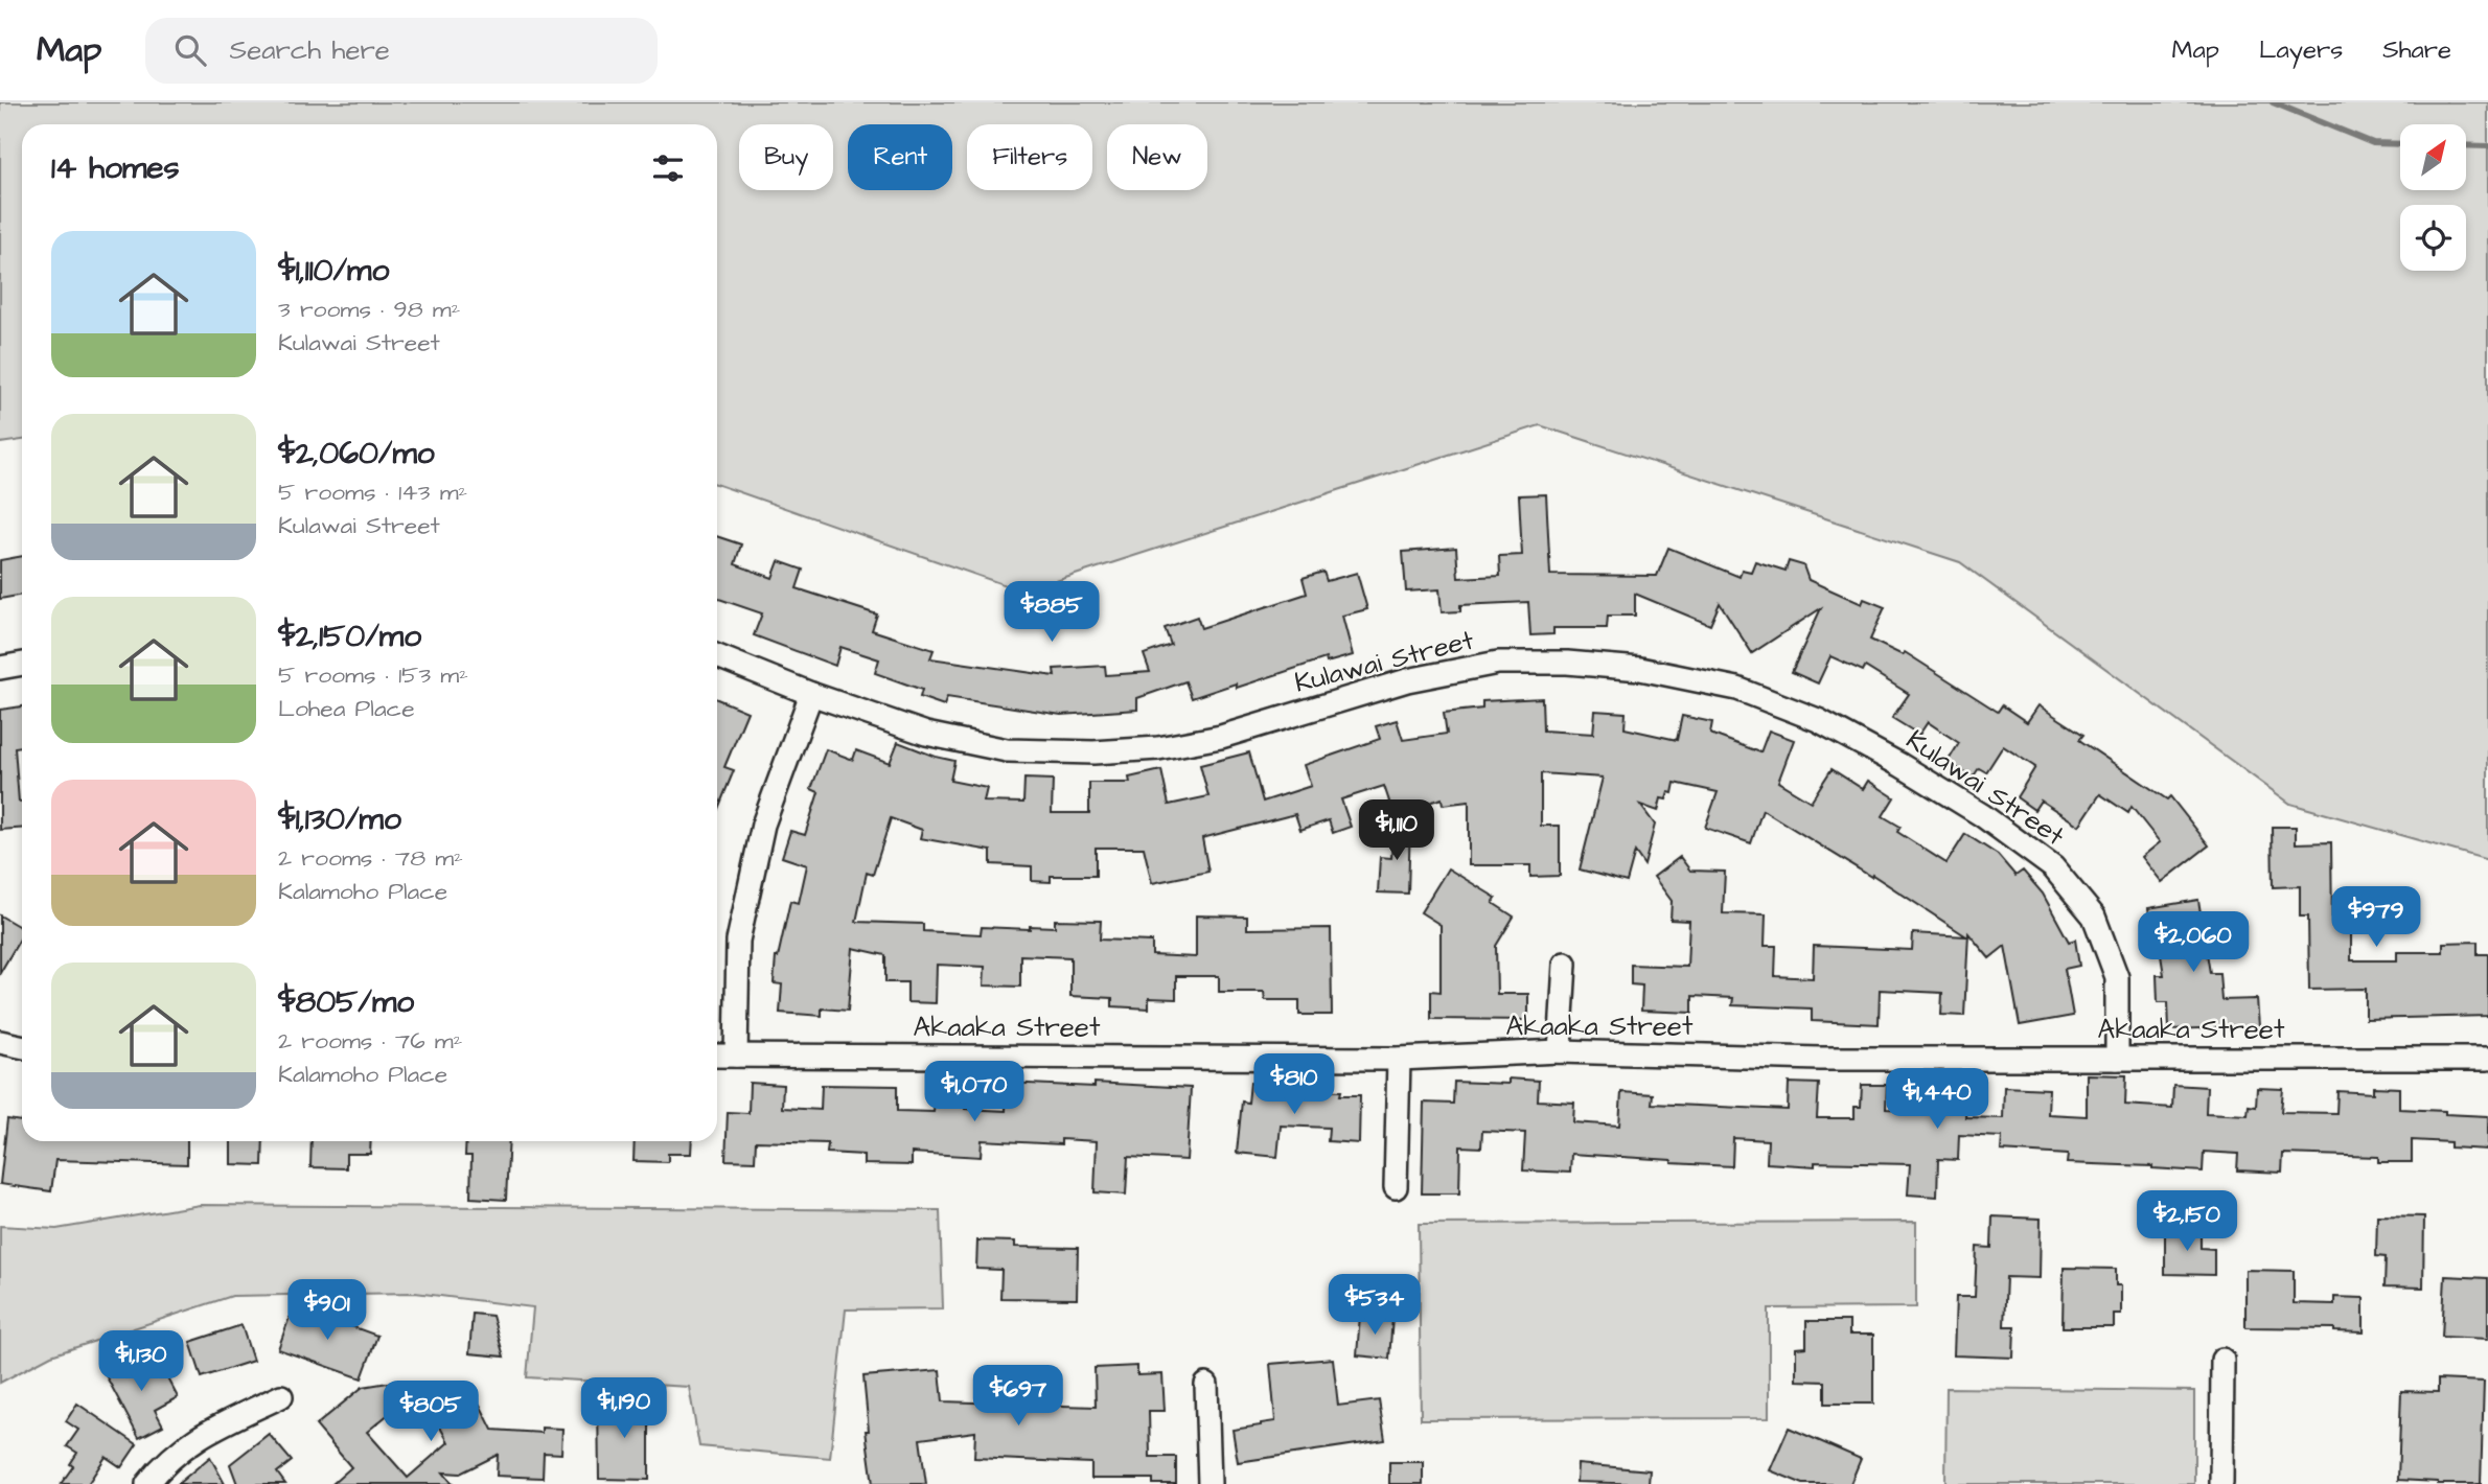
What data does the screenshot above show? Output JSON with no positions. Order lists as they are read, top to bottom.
{
  "streets": {
    "street": ["Kulawai Street", "Akaaka Street"]
  },
  "crossings": [
    ["Kulawai Street", "Akaaka Street"]
  ],
  "north": "top right",
  "page": {
    "header": "Map",
    "search": "Search here",
    "nav": ["Map", "Layers", "Share"],
    "chip": [
      "Buy",
      "Rent",
      "Filters",
      "New"
    ],
    "heading": "14 homes",
    "list": [
      {
        "name": "$1,110/mo",
        "note": "3 rooms · 98 m² · Kulawai Street"
      },
      {
        "name": "$2,060/mo",
        "note": "5 rooms · 143 m² · Kulawai Street"
      },
      {
        "name": "$2,150/mo",
        "note": "5 rooms · 153 m² · Lohea Place"
      },
      {
        "name": "$1,130/mo",
        "note": "2 rooms · 78 m² · Kalamoho Place"
      },
      {
        "name": "$805/mo",
        "note": "2 rooms · 76 m² · Kalamoho Place"
      }
    ],
    "price": [
      "$885",
      "$1,110",
      "$979",
      "$2,060",
      "$810",
      "$1,070",
      "$1,440",
      "$2,150",
      "$534",
      "$901",
      "$1,130",
      "$697",
      "$1,190",
      "$805"
    ]
  }
}
